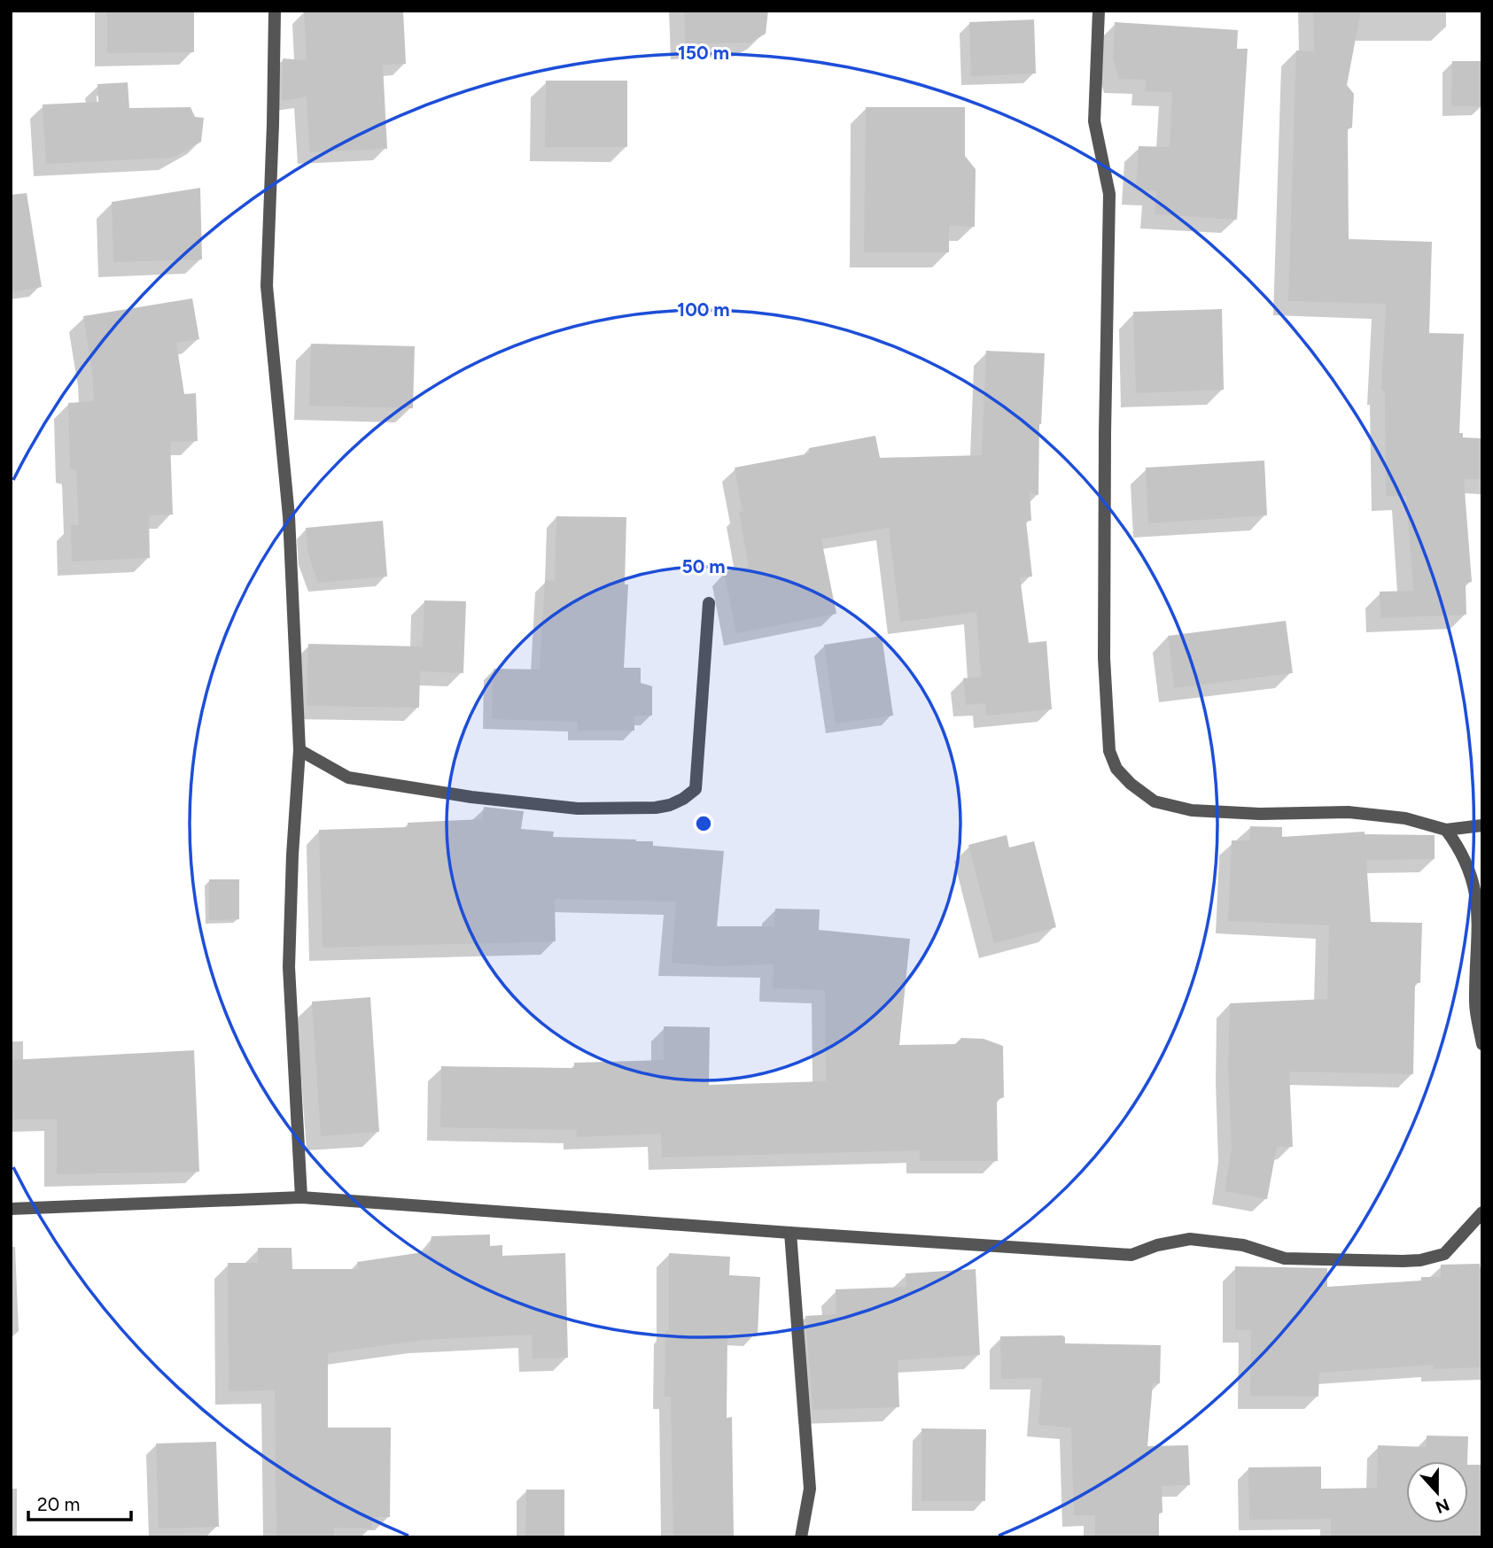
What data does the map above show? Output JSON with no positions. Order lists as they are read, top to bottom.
{
  "scale_bar": "20 m",
  "north": "bottom",
  "rings": ["150 m", "100 m", "50 m"]
}
